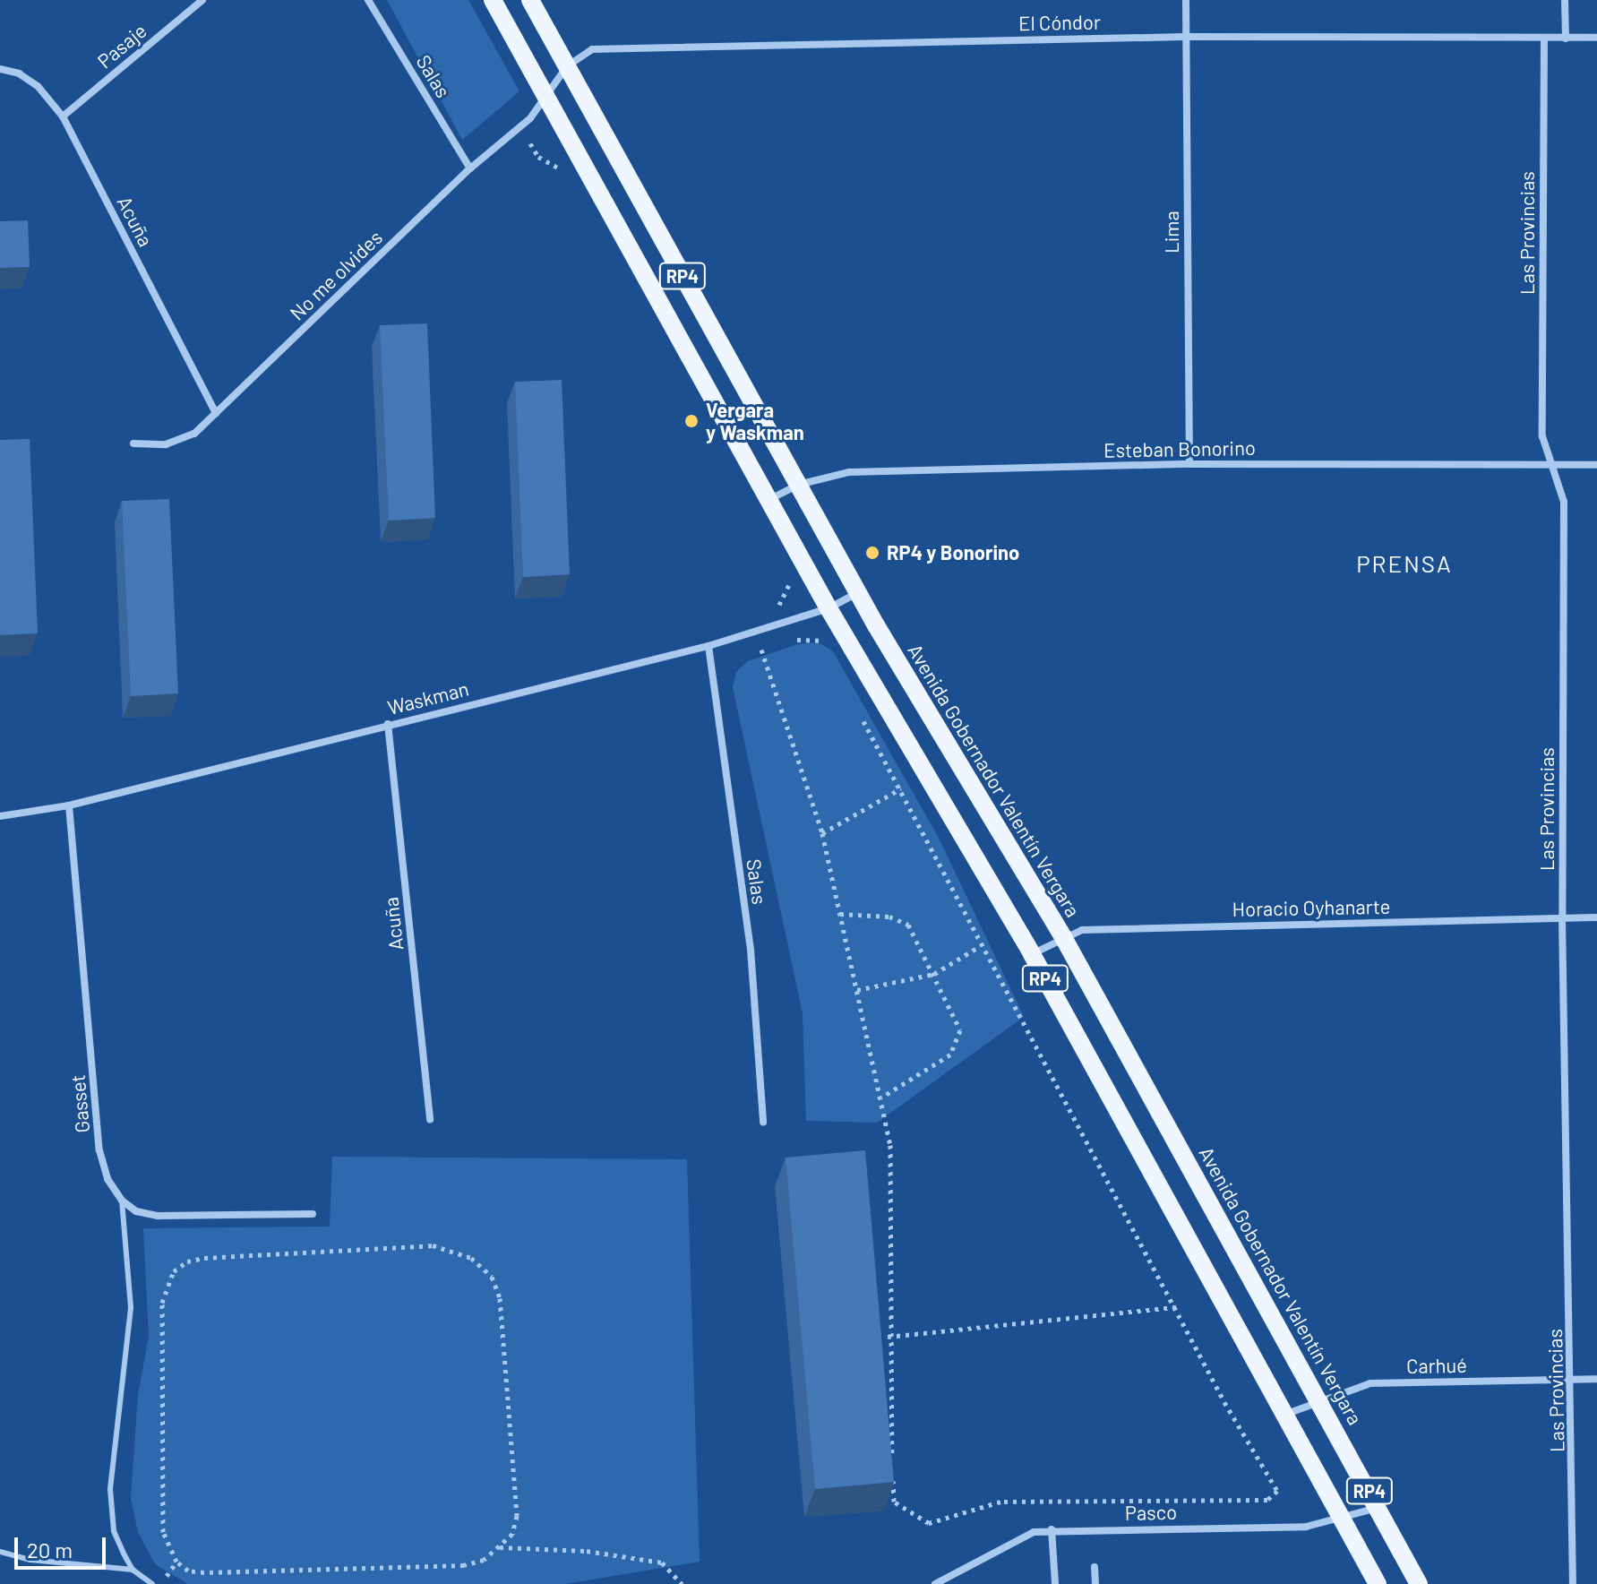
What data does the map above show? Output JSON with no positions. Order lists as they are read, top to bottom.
{
  "streets": {
    "main road": ["RP4", "Avenida Gobernador Valentín Vergara"],
    "street": [
      "El Cóndor",
      "Pasaje",
      "Salas",
      "Acuña",
      "Lima",
      "Las Provincias",
      "No me olvides",
      "Esteban Bonorino",
      "Waskman",
      "Horacio Oyhanarte",
      "Gasset",
      "Carhué",
      "Pasco"
    ]
  },
  "crossings": [
    ["El Cóndor", "Lima"],
    ["El Cóndor", "Las Provincias"],
    ["El Cóndor", "No me olvides"],
    ["El Cóndor", "RP4"],
    ["El Cóndor", "Avenida Gobernador Valentín Vergara"],
    ["Pasaje", "Acuña"],
    ["Salas", "No me olvides"],
    ["Salas", "Waskman"],
    ["Acuña", "No me olvides"],
    ["Acuña", "Waskman"],
    ["Lima", "Esteban Bonorino"],
    ["Las Provincias", "Esteban Bonorino"],
    ["Las Provincias", "Horacio Oyhanarte"],
    ["Las Provincias", "Carhué"],
    ["No me olvides", "RP4"],
    ["RP4", "Esteban Bonorino"],
    ["RP4", "Waskman"],
    ["RP4", "Horacio Oyhanarte"],
    ["RP4", "Carhué"],
    ["RP4", "Pasco"],
    ["Esteban Bonorino", "Avenida Gobernador Valentín Vergara"],
    ["Waskman", "Avenida Gobernador Valentín Vergara"],
    ["Waskman", "Gasset"],
    ["Avenida Gobernador Valentín Vergara", "Horacio Oyhanarte"],
    ["Avenida Gobernador Valentín Vergara", "Carhué"],
    ["Avenida Gobernador Valentín Vergara", "Pasco"]
  ],
  "districts": ["PRENSA"],
  "places": ["Vergara y Waskman", "RP4 y Bonorino"],
  "scale_bar": "20 m"
}
